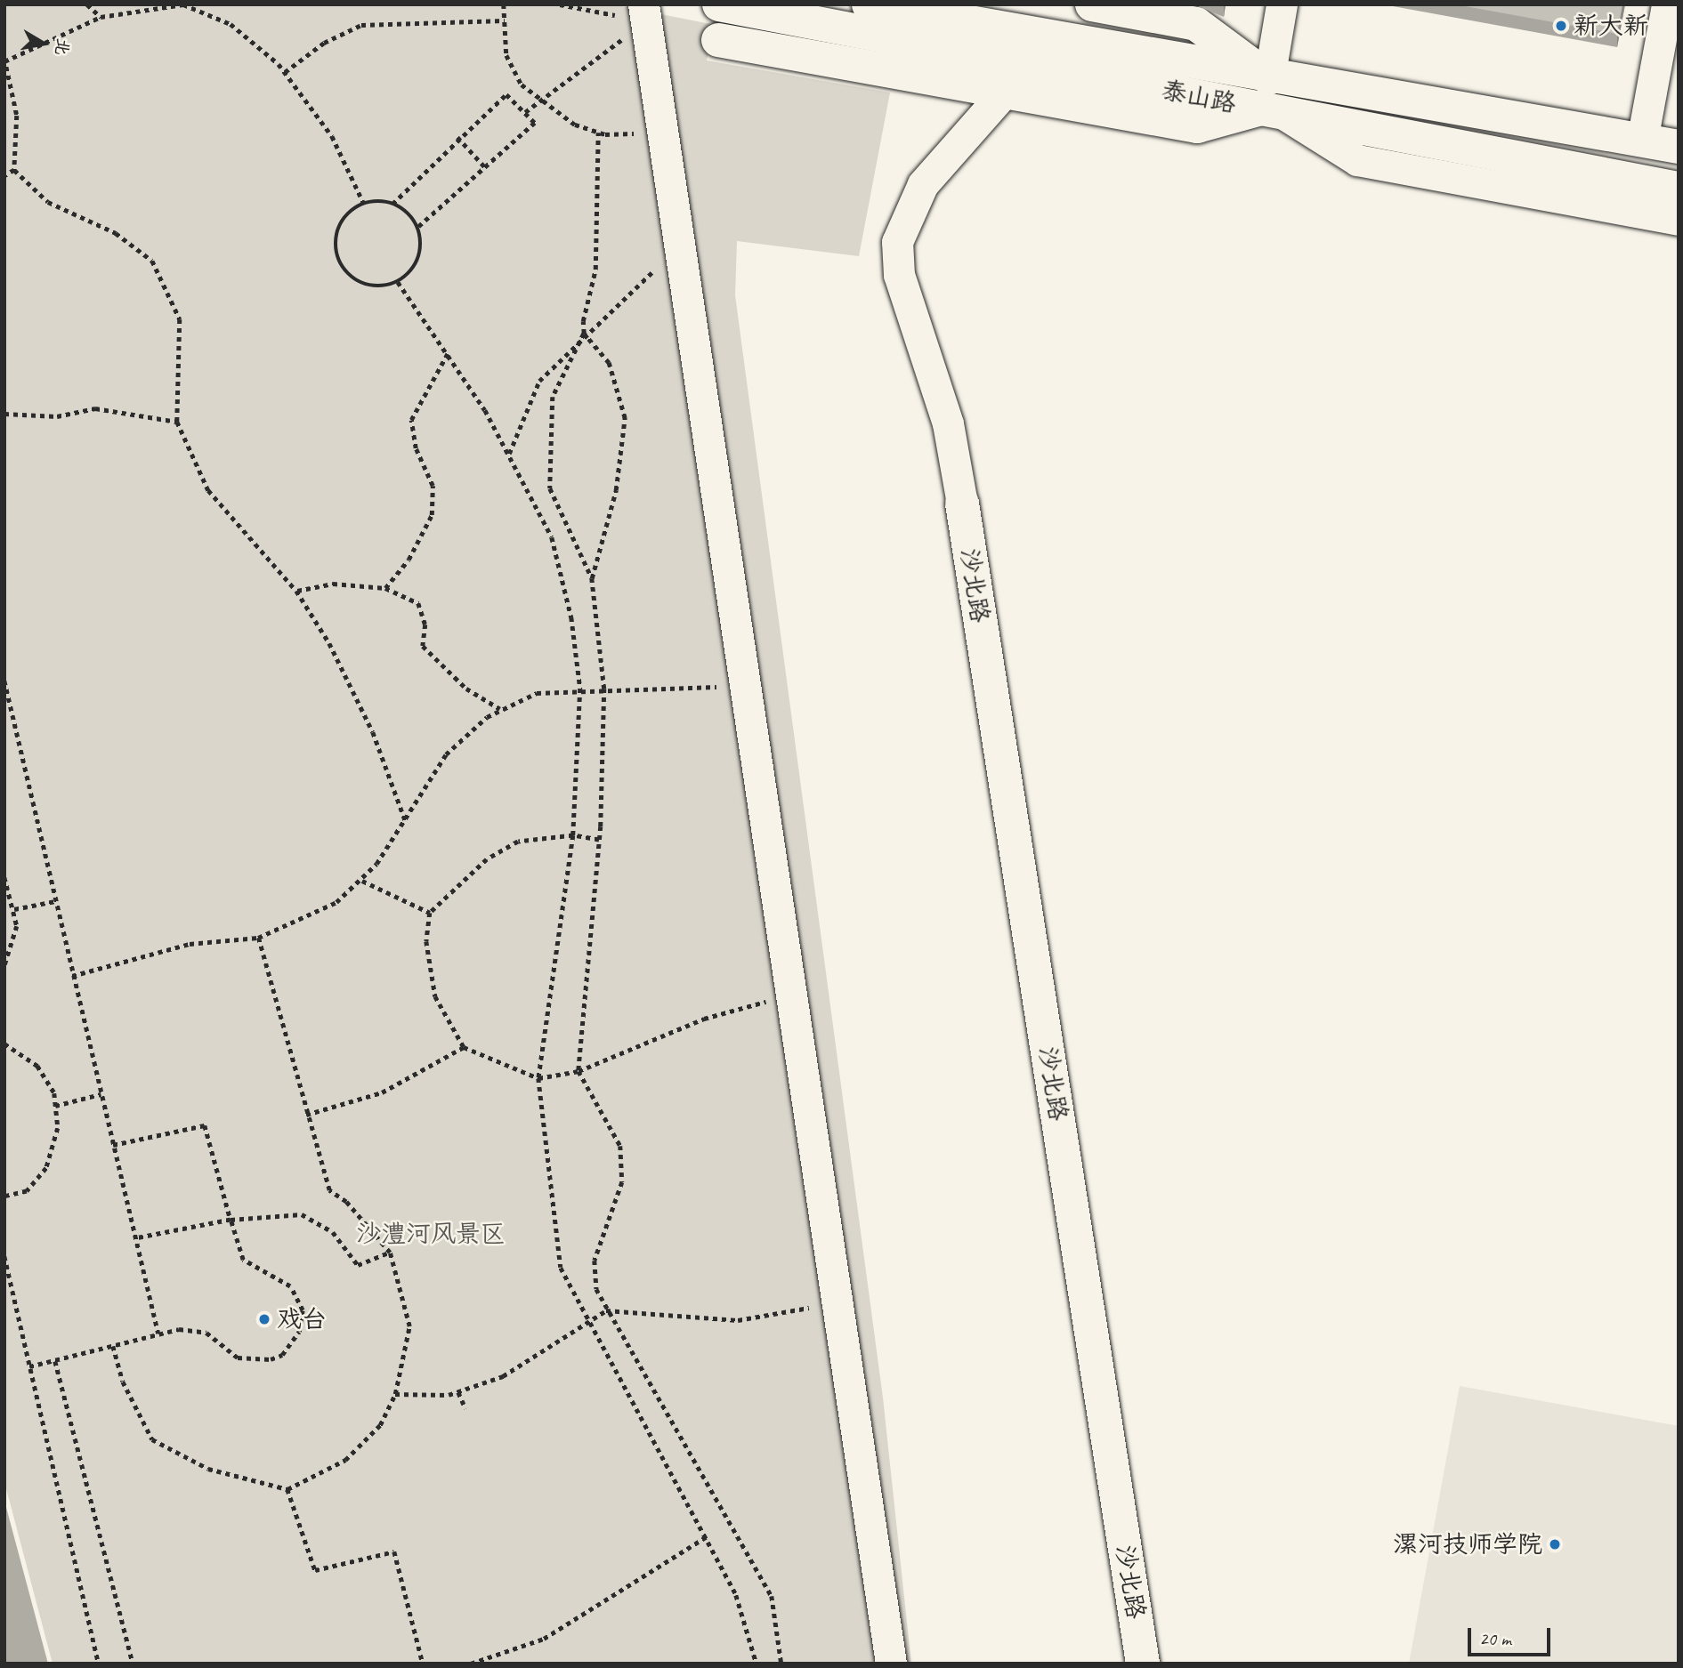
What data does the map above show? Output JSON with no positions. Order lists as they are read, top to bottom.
{
  "streets": {
    "street": ["泰山路", "沙北路"]
  },
  "parks": ["沙澧河风景区"],
  "places": ["新大新", "戏台", "漯河技师学院"],
  "scale_bar": "20 m",
  "north": "right"
}
